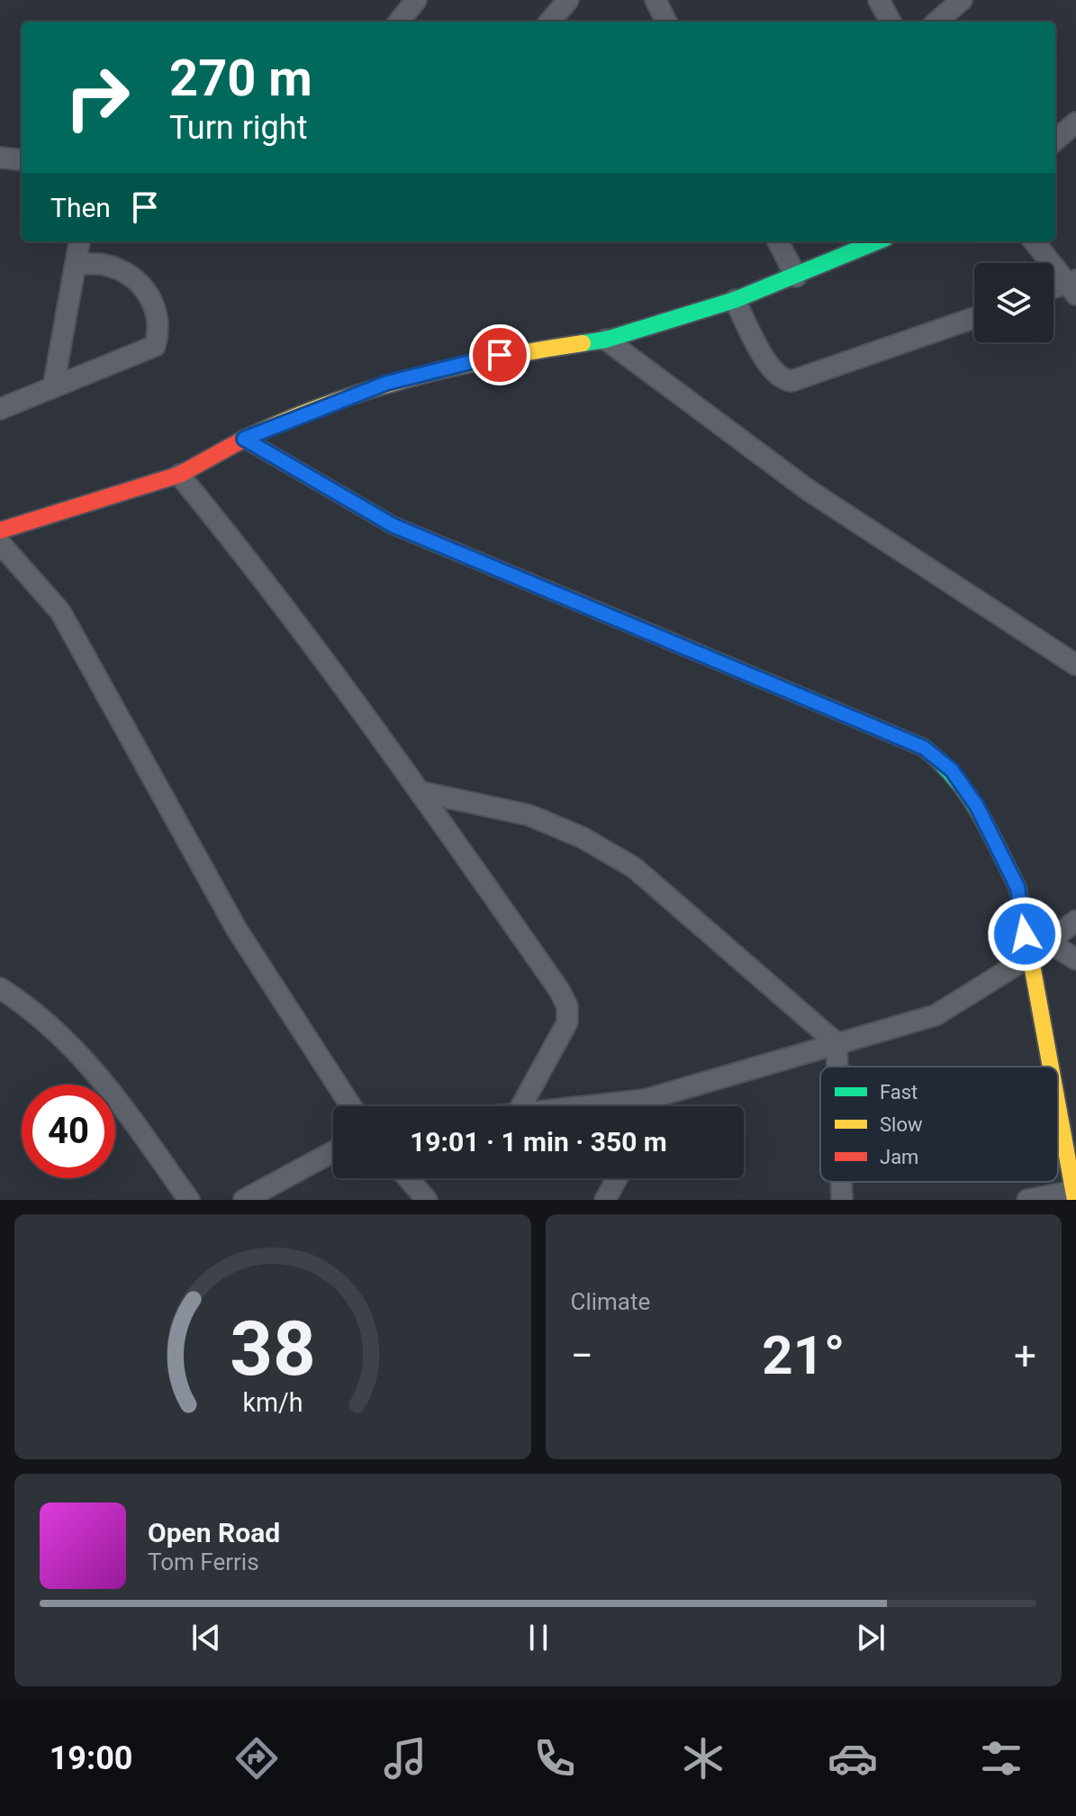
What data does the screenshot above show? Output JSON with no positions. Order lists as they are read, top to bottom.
{
  "legend": ["Fast", "Slow", "Jam"],
  "page": {
    "turn": ["270 m", "Turn right"],
    "then": "Then",
    "limit": "40",
    "trip": "19:01 · 1 min · 350 m",
    "tile": "Climate",
    "heat": ["−", "21°", "+"],
    "song": ["Open Road", "Tom Ferris"],
    "tabs": "19:00",
    "gauge": ["38", "km/h"]
  }
}
